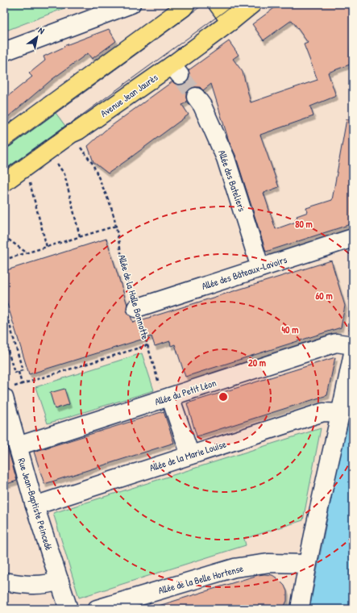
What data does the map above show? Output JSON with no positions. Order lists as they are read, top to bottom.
{
  "streets": {
    "main road": ["Avenue Jean Jaurès"],
    "street": [
      "Allée des Bateliers",
      "Allée des Bâteaux-Lavoirs",
      "Allée du Petit Léon",
      "Allée de la Marie Louise",
      "Rue Jean-Baptiste Peincedé",
      "Allée de la Belle Hortense"
    ],
    "path": ["Allée de la Halle Bonnotte"]
  },
  "crossings": [
    ["Allée des Bateliers", "Allée des Bâteaux-Lavoirs"],
    ["Allée des Bâteaux-Lavoirs", "Allée de la Halle Bonnotte"],
    ["Allée de la Halle Bonnotte", "Allée du Petit Léon"],
    ["Allée du Petit Léon", "Rue Jean-Baptiste Peincedé"],
    ["Allée de la Marie Louise", "Rue Jean-Baptiste Peincedé"]
  ],
  "north": "top right",
  "rings": [
    "80 m",
    "60 m",
    "40 m",
    "20 m"
  ]
}
